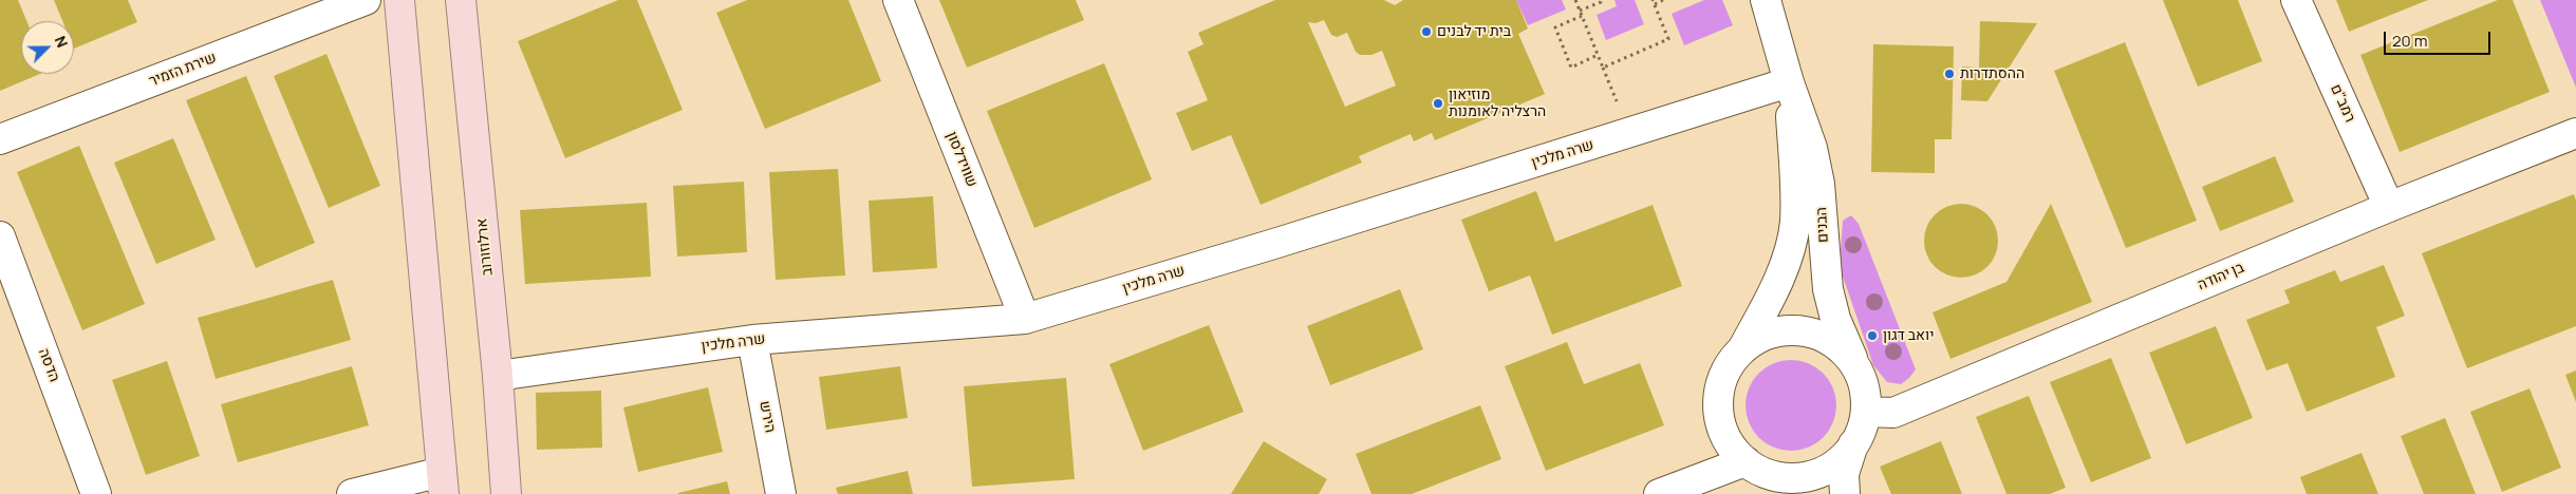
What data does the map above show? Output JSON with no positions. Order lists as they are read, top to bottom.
{
  "streets": {
    "main road": ["ארלוזורוב"],
    "street": [
      "שירת הזמיר",
      "רמב\"ם",
      "שרה מלכין",
      "שווידלסון",
      "הבנים",
      "בן יהודה",
      "הדסה",
      "הירש"
    ]
  },
  "crossings": [
    ["רמב\"ם", "בן יהודה"],
    ["שרה מלכין", "שווידלסון"],
    ["שרה מלכין", "הבנים"],
    ["שרה מלכין", "ארלוזורוב"],
    ["שרה מלכין", "הירש"],
    ["הבנים", "בן יהודה"]
  ],
  "places": [
    "בית יד לבנים",
    "ההסתדרות",
    "מוזיאון הרצליה לאומנות",
    "יואב דגון"
  ],
  "scale_bar": "20 m",
  "north": "top right"
}
